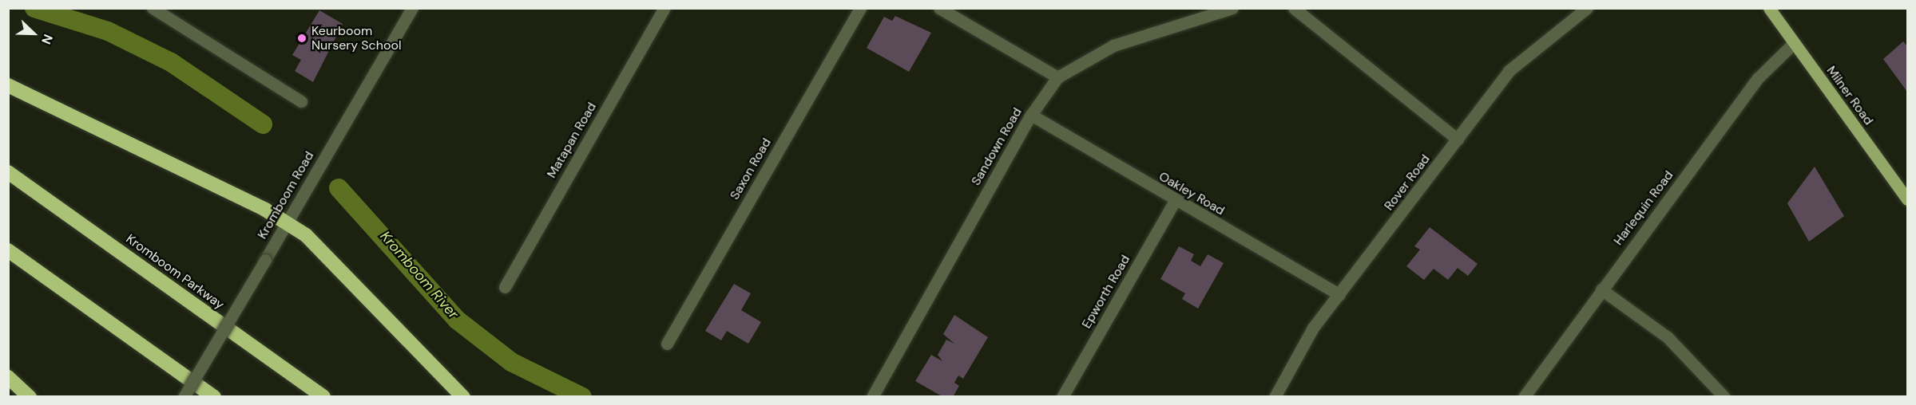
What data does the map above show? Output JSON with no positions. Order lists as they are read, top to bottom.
{
  "streets": {
    "highway": ["Kromboom Parkway"],
    "main road": ["Milner Road"],
    "street": [
      "Matapan Road",
      "Sandown Road",
      "Saxon Road",
      "Rover Road",
      "Oakley Road",
      "Kromboom Road",
      "Harlequin Road",
      "Epworth Road"
    ]
  },
  "crossings": [
    ["Milner Road", "Harlequin Road"],
    ["Sandown Road", "Oakley Road"],
    ["Rover Road", "Oakley Road"],
    ["Oakley Road", "Epworth Road"]
  ],
  "water": ["Kromboom River"],
  "places": ["Keurboom Nursery School"],
  "north": "bottom right"
}
